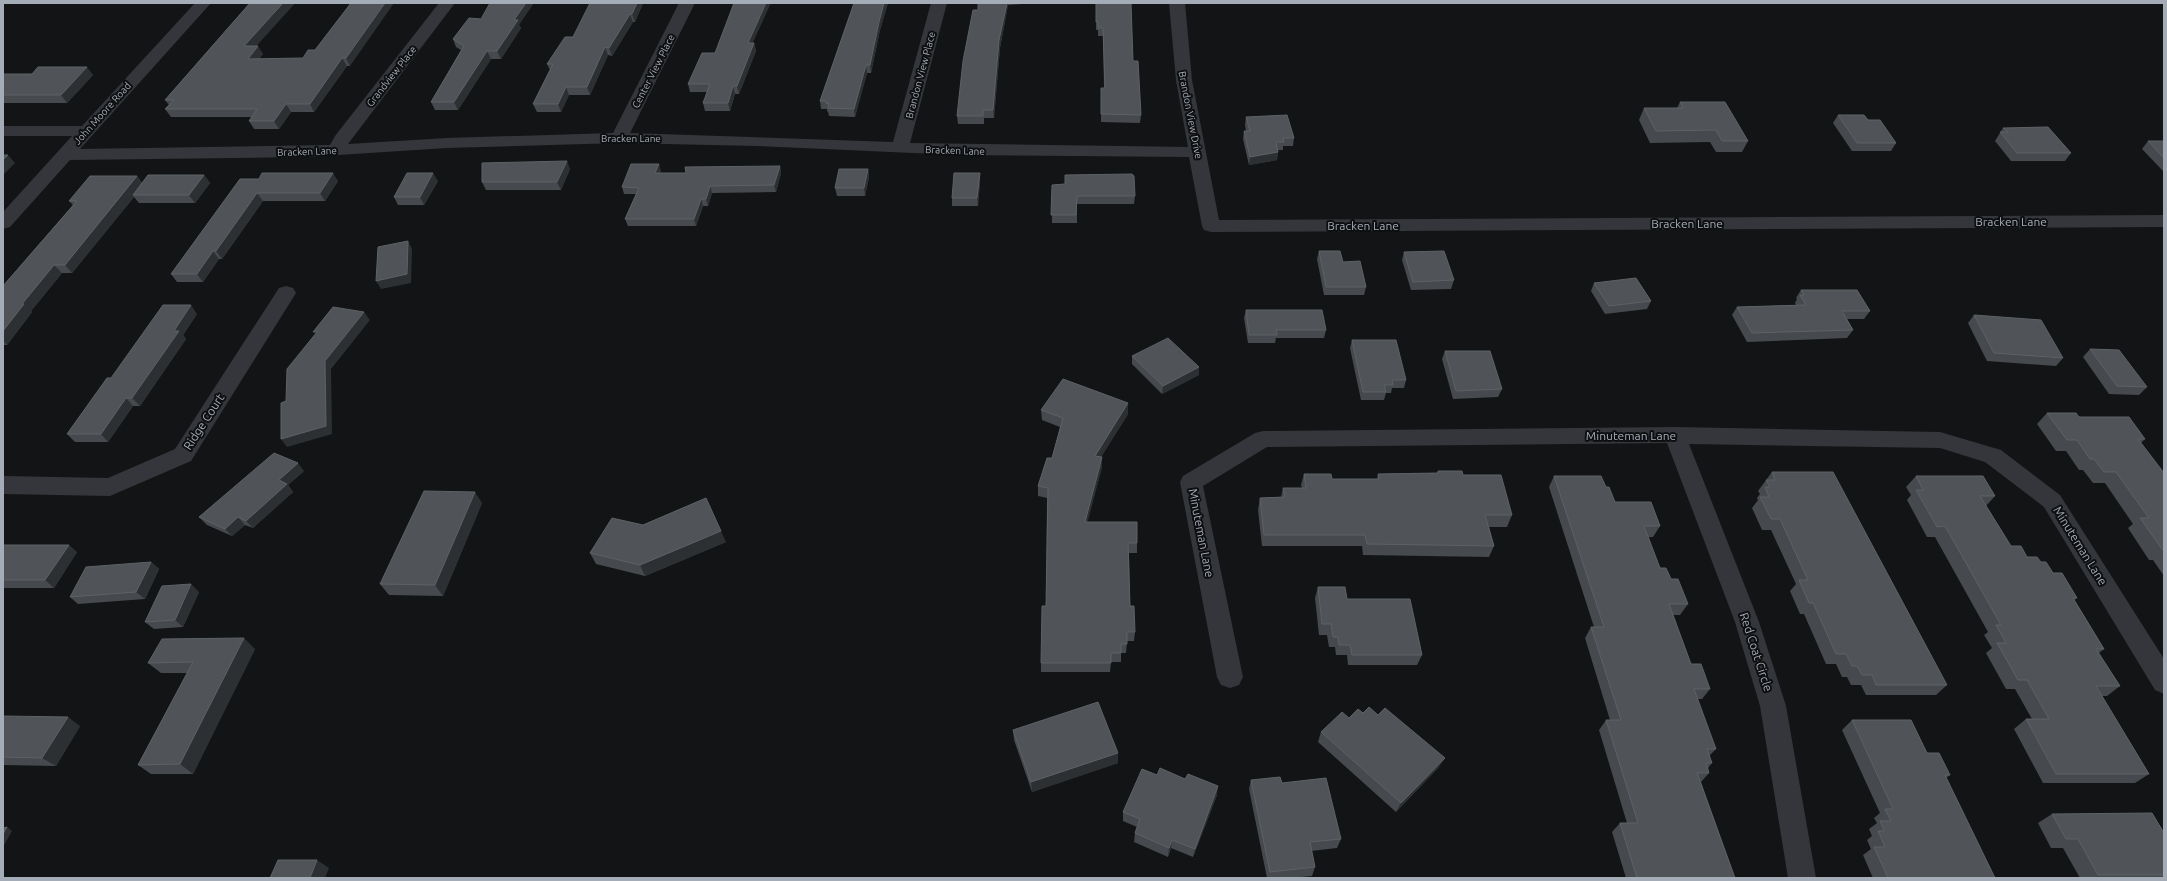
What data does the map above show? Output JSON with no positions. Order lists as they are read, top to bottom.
{
  "streets": {
    "street": [
      "Center View Place",
      "Brandon View Place",
      "Grandview Place",
      "John Moore Road",
      "Brandon View Drive",
      "Bracken Lane",
      "Ridge Court",
      "Minuteman Lane",
      "Red Coat Circle"
    ]
  },
  "crossings": [
    ["Center View Place", "Bracken Lane"],
    ["Brandon View Place", "Bracken Lane"],
    ["Grandview Place", "Bracken Lane"],
    ["John Moore Road", "Bracken Lane"],
    ["Brandon View Drive", "Bracken Lane"],
    ["Minuteman Lane", "Red Coat Circle"]
  ]
}
